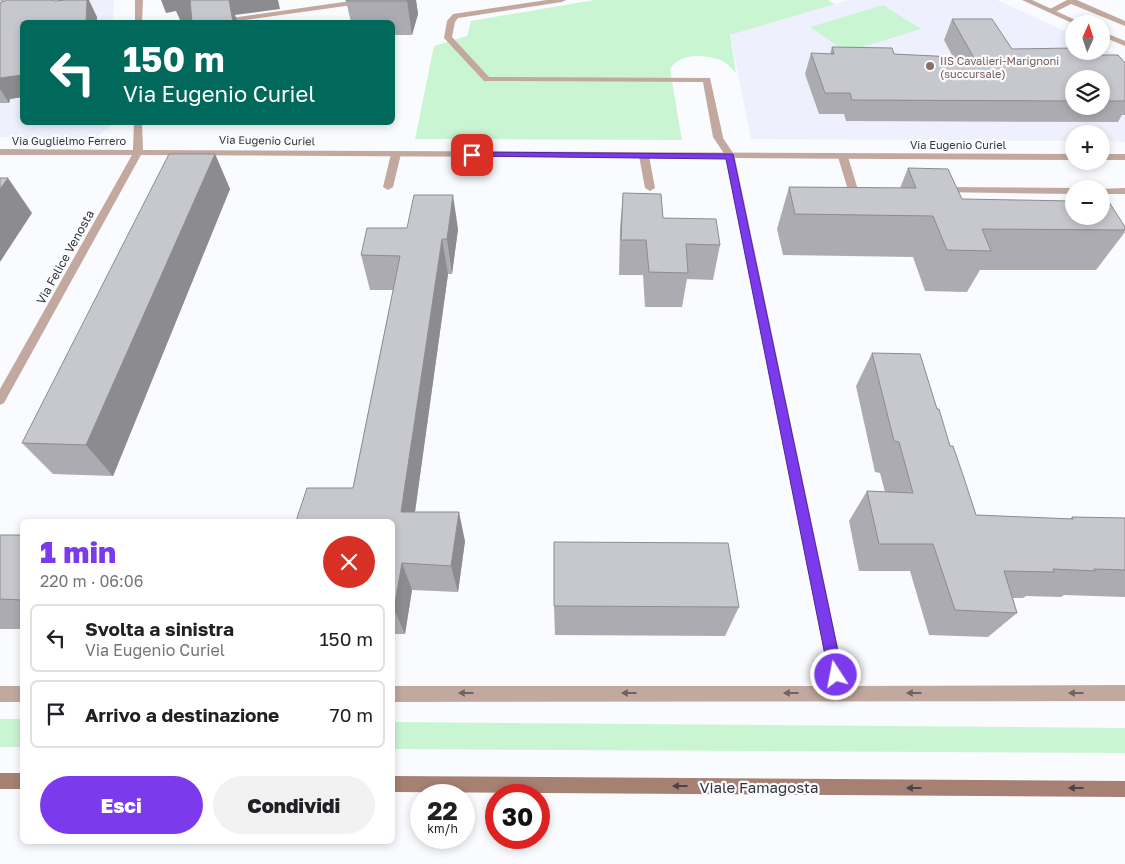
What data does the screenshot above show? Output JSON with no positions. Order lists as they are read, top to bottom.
{
  "streets": {
    "main road": ["Viale Famagosta"],
    "street": ["Via Guglielmo Ferrero", "Via Eugenio Curiel", "Via Felice Venosta"]
  },
  "crossings": [
    ["Via Guglielmo Ferrero", "Via Eugenio Curiel"],
    ["Via Guglielmo Ferrero", "Via Felice Venosta"],
    ["Via Eugenio Curiel", "Via Felice Venosta"]
  ],
  "one_way": ["Viale Famagosta"],
  "places": ["IIS Cavalieri-Marignoni (succursale)"],
  "north": "top",
  "page": {
    "map_buttons": ["+", "−"],
    "turn": ["150 m", "Via Eugenio Curiel"],
    "heading": ["1 min", "220 m · 06:06"],
    "list": [
      {
        "name": "Svolta a sinistra",
        "note": "Via Eugenio Curiel",
        "value": "150 m"
      },
      {
        "name": "Arrivo a destinazione",
        "value": "70 m"
      }
    ],
    "buttons": ["Esci", "Condividi"],
    "speed": "22 km/h",
    "limit": "30"
  }
}
